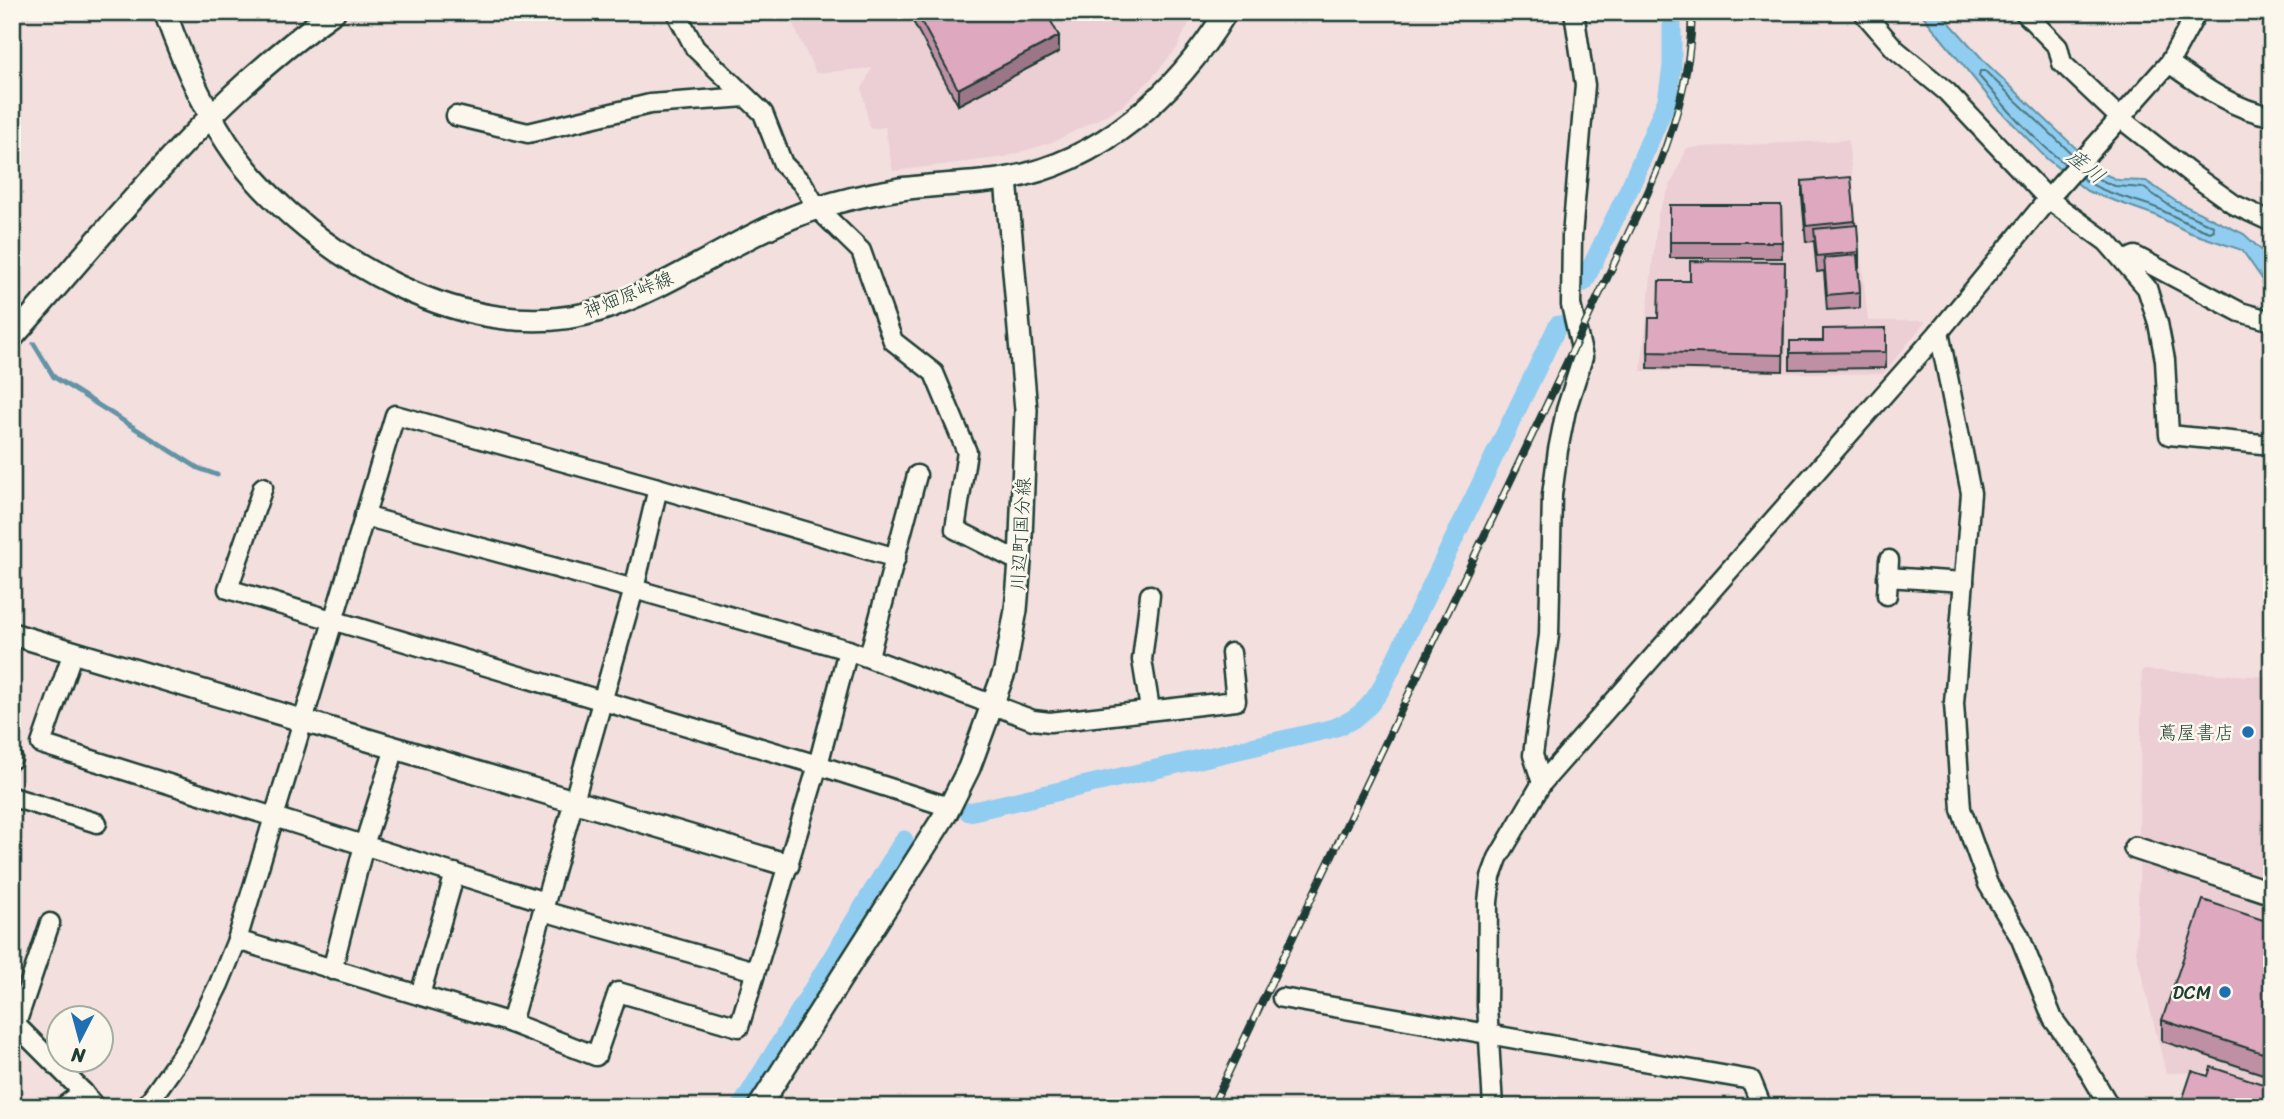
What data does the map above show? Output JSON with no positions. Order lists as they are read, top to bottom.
{
  "streets": {
    "street": ["神畑原峠線", "川辺町国分線"]
  },
  "crossings": [
    ["神畑原峠線", "川辺町国分線"]
  ],
  "water": ["産川"],
  "places": ["蔦屋書店", "DCM"],
  "north": "bottom"
}
